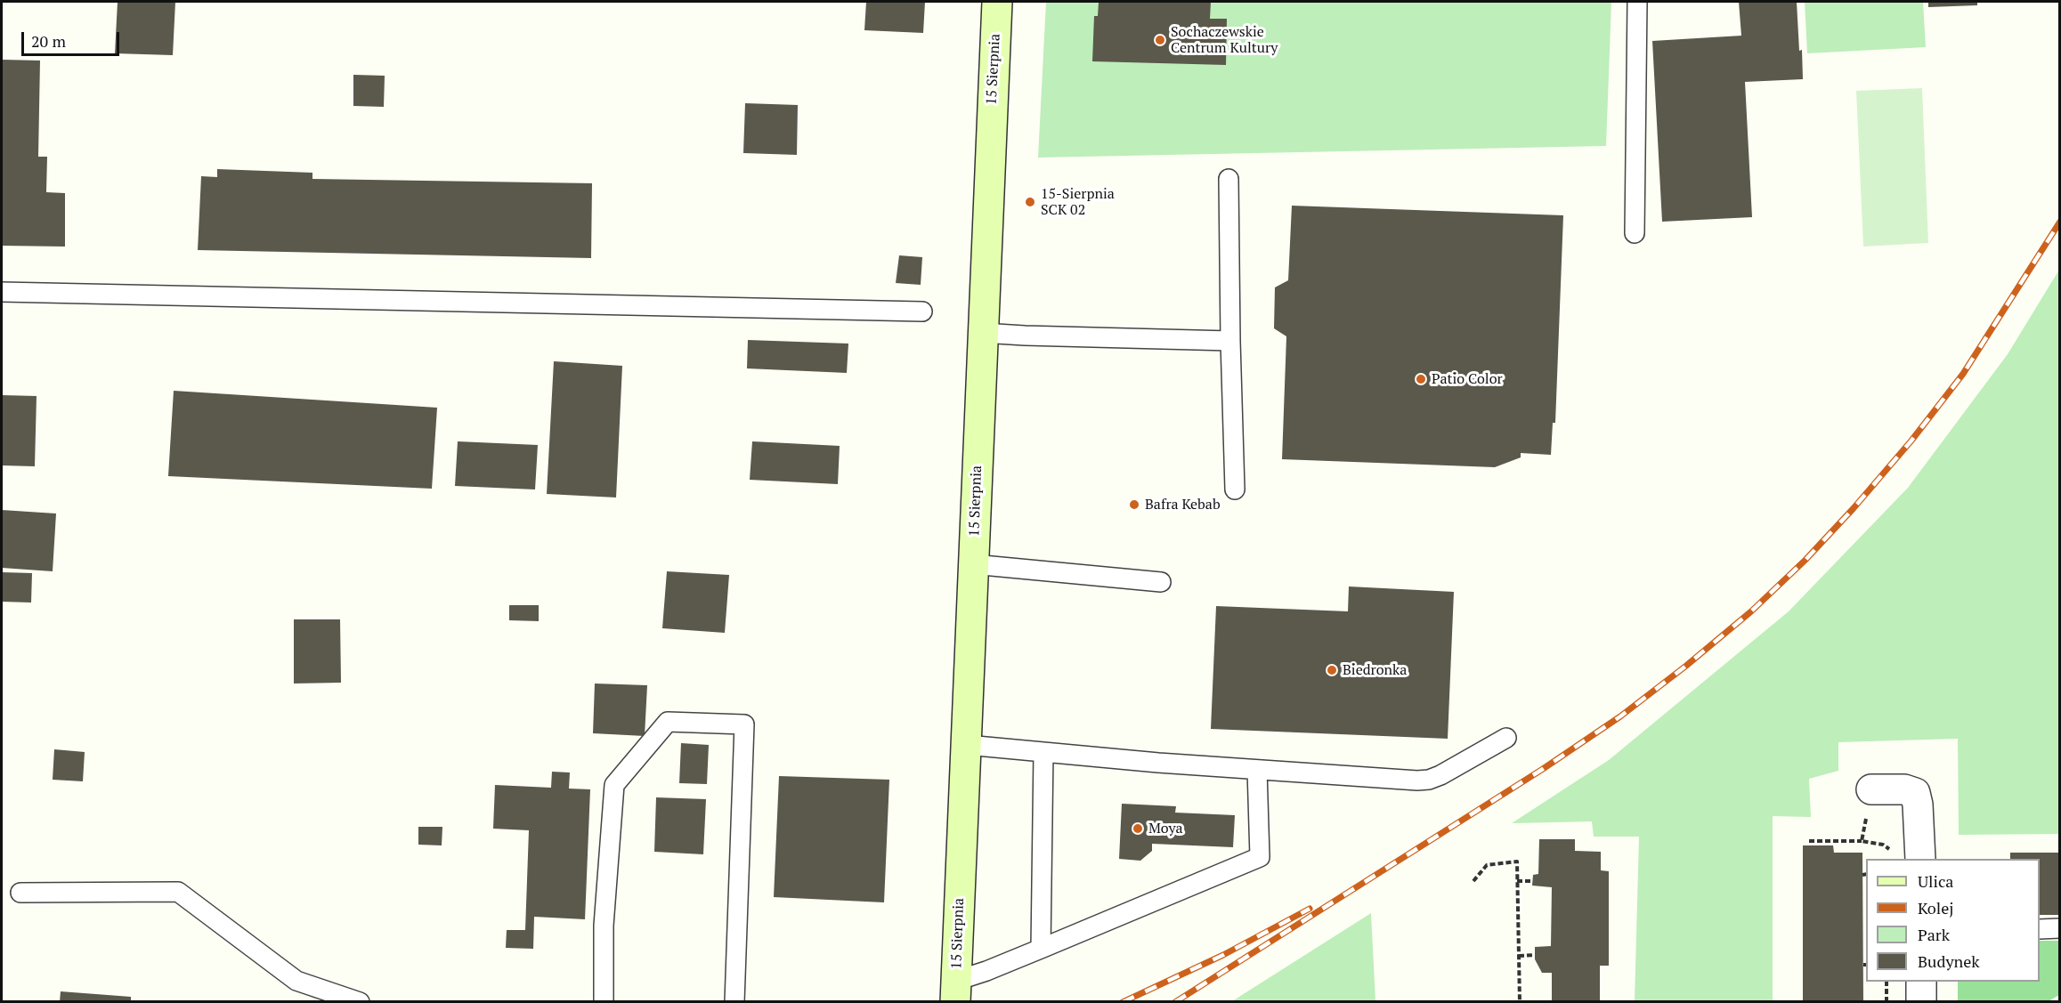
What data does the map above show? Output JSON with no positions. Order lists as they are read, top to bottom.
{
  "streets": {
    "main road": ["15 Sierpnia"]
  },
  "places": [
    "Sochaczewskie Centrum Kultury",
    "15-Sierpnia SCK 02",
    "Patio Color",
    "Bafra Kebab",
    "Biedronka",
    "Moya"
  ],
  "legend": [
    "Ulica",
    "Kolej",
    "Park",
    "Budynek"
  ],
  "scale_bar": "20 m"
}
